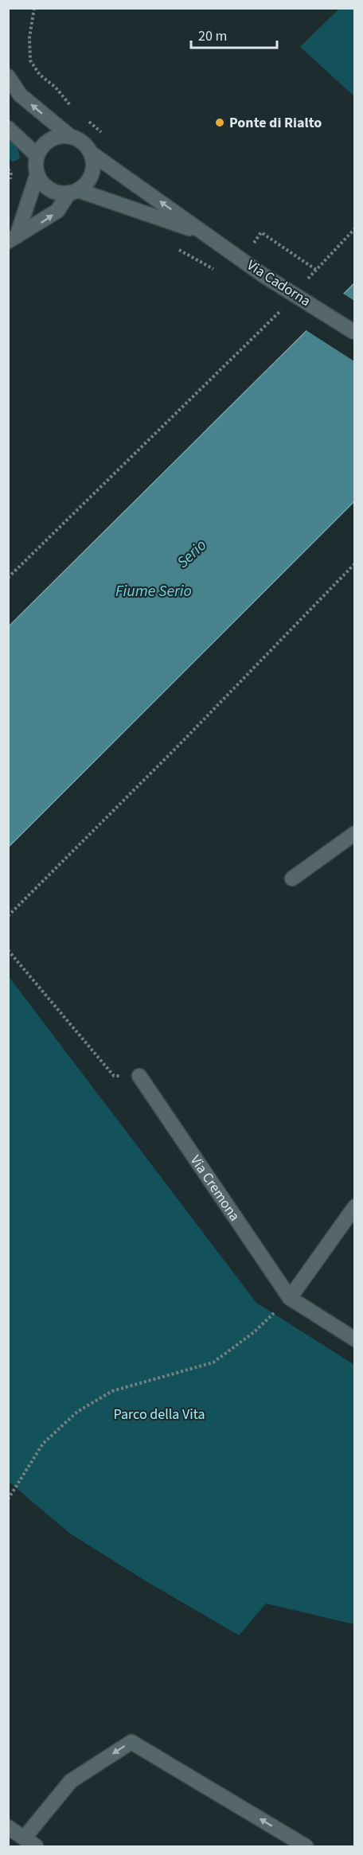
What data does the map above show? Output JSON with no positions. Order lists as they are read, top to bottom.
{
  "streets": {
    "street": ["Via Cadorna", "Via Cremona"]
  },
  "water": ["Serio", "Fiume Serio"],
  "parks": ["Parco della Vita"],
  "places": ["Ponte di Rialto"],
  "scale_bar": "20 m"
}
